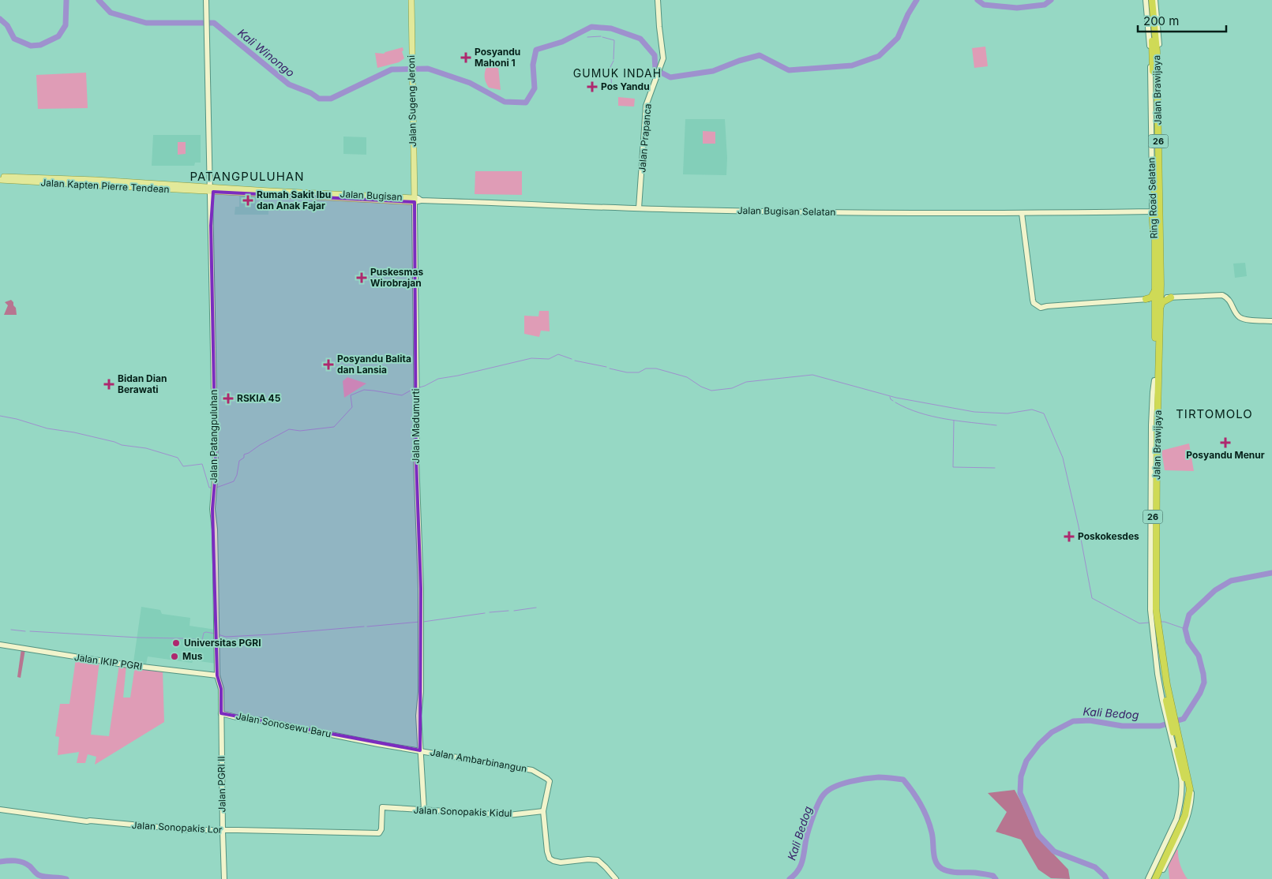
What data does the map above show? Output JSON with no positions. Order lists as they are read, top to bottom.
{
  "streets": {
    "highway": ["Jalan Brawijaya", "26", "Ring Road Selatan"],
    "main road": ["Jalan Sugeng Jeroni", "Jalan Kapten Pierre Tendean", "Jalan Bugisan"],
    "street": [
      "Jalan Prapanca",
      "Jalan Bugisan Selatan",
      "Jalan Madumurti",
      "Jalan Patangpuluhan",
      "Jalan IKIP PGRI",
      "Jalan Sonosewu Baru",
      "Jalan Ambarbinangun",
      "Jalan PGRI II",
      "Jalan Sonopakis Kidul",
      "Jalan Sonopakis Lor"
    ]
  },
  "crossings": [
    ["Jalan Brawijaya", "Ring Road Selatan"],
    ["Jalan Sugeng Jeroni", "Jalan Bugisan"],
    ["Jalan Sugeng Jeroni", "Jalan Bugisan Selatan"],
    ["Jalan Sugeng Jeroni", "Jalan Madumurti"],
    ["Jalan Prapanca", "Jalan Bugisan Selatan"],
    ["Jalan Kapten Pierre Tendean", "Jalan Bugisan"],
    ["Jalan Kapten Pierre Tendean", "Jalan Patangpuluhan"],
    ["Jalan Bugisan", "Jalan Bugisan Selatan"],
    ["Jalan Bugisan", "Jalan Madumurti"],
    ["Jalan Bugisan", "Jalan Patangpuluhan"],
    ["Ring Road Selatan", "Jalan Bugisan Selatan"],
    ["Jalan Bugisan Selatan", "Jalan Madumurti"],
    ["Jalan Madumurti", "Jalan Ambarbinangun"],
    ["Jalan Madumurti", "Jalan Sonopakis Kidul"],
    ["Jalan Patangpuluhan", "Jalan IKIP PGRI"],
    ["Jalan Patangpuluhan", "Jalan PGRI II"],
    ["Jalan IKIP PGRI", "Jalan PGRI II"],
    ["Jalan Sonosewu Baru", "Jalan Ambarbinangun"],
    ["Jalan Sonosewu Baru", "Jalan PGRI II"],
    ["Jalan Ambarbinangun", "Jalan Sonopakis Kidul"],
    ["Jalan PGRI II", "Jalan Sonopakis Lor"],
    ["Jalan Sonopakis Kidul", "Jalan Sonopakis Lor"]
  ],
  "districts": ["GUMUK INDAH", "PATANGPULUHAN", "TIRTOMOLO"],
  "water": ["Kali Winongo", "Kali Bedog"],
  "places": {
    "health": [
      "Posyandu Mahoni 1",
      "Pos Yandu",
      "Rumah Sakit Ibu dan Anak Fajar",
      "Puskesmas Wirobrajan",
      "Posyandu Balita dan Lansia",
      "Bidan Dian Berawati",
      "RSKIA 45",
      "Posyandu Menur",
      "Poskokesdes"
    ],
    "other": ["Universitas PGRI", "Mus"]
  },
  "scale_bar": "200 m"
}
